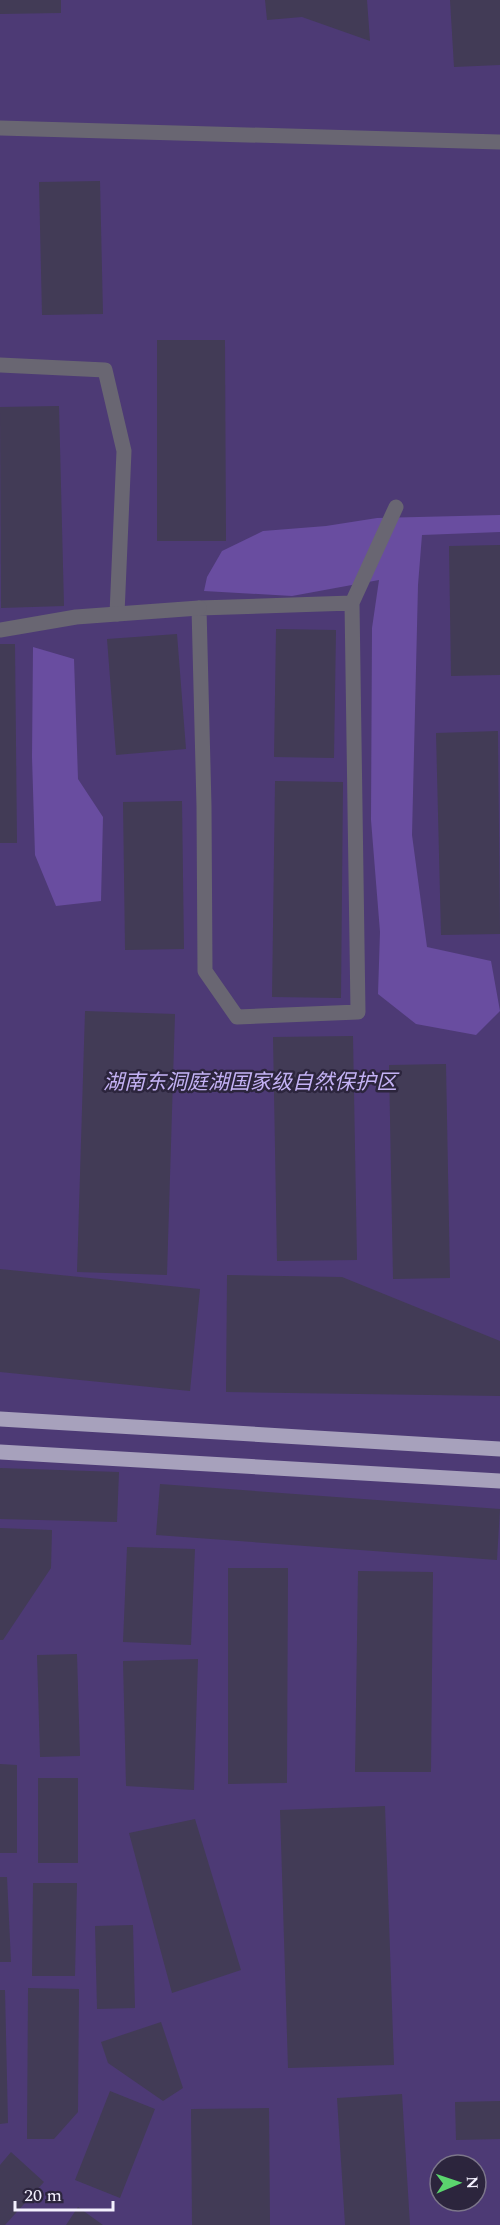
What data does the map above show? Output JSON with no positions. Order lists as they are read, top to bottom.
{
  "parks": ["湖南东洞庭湖国家级自然保护区"],
  "scale_bar": "20 m",
  "north": "right"
}
